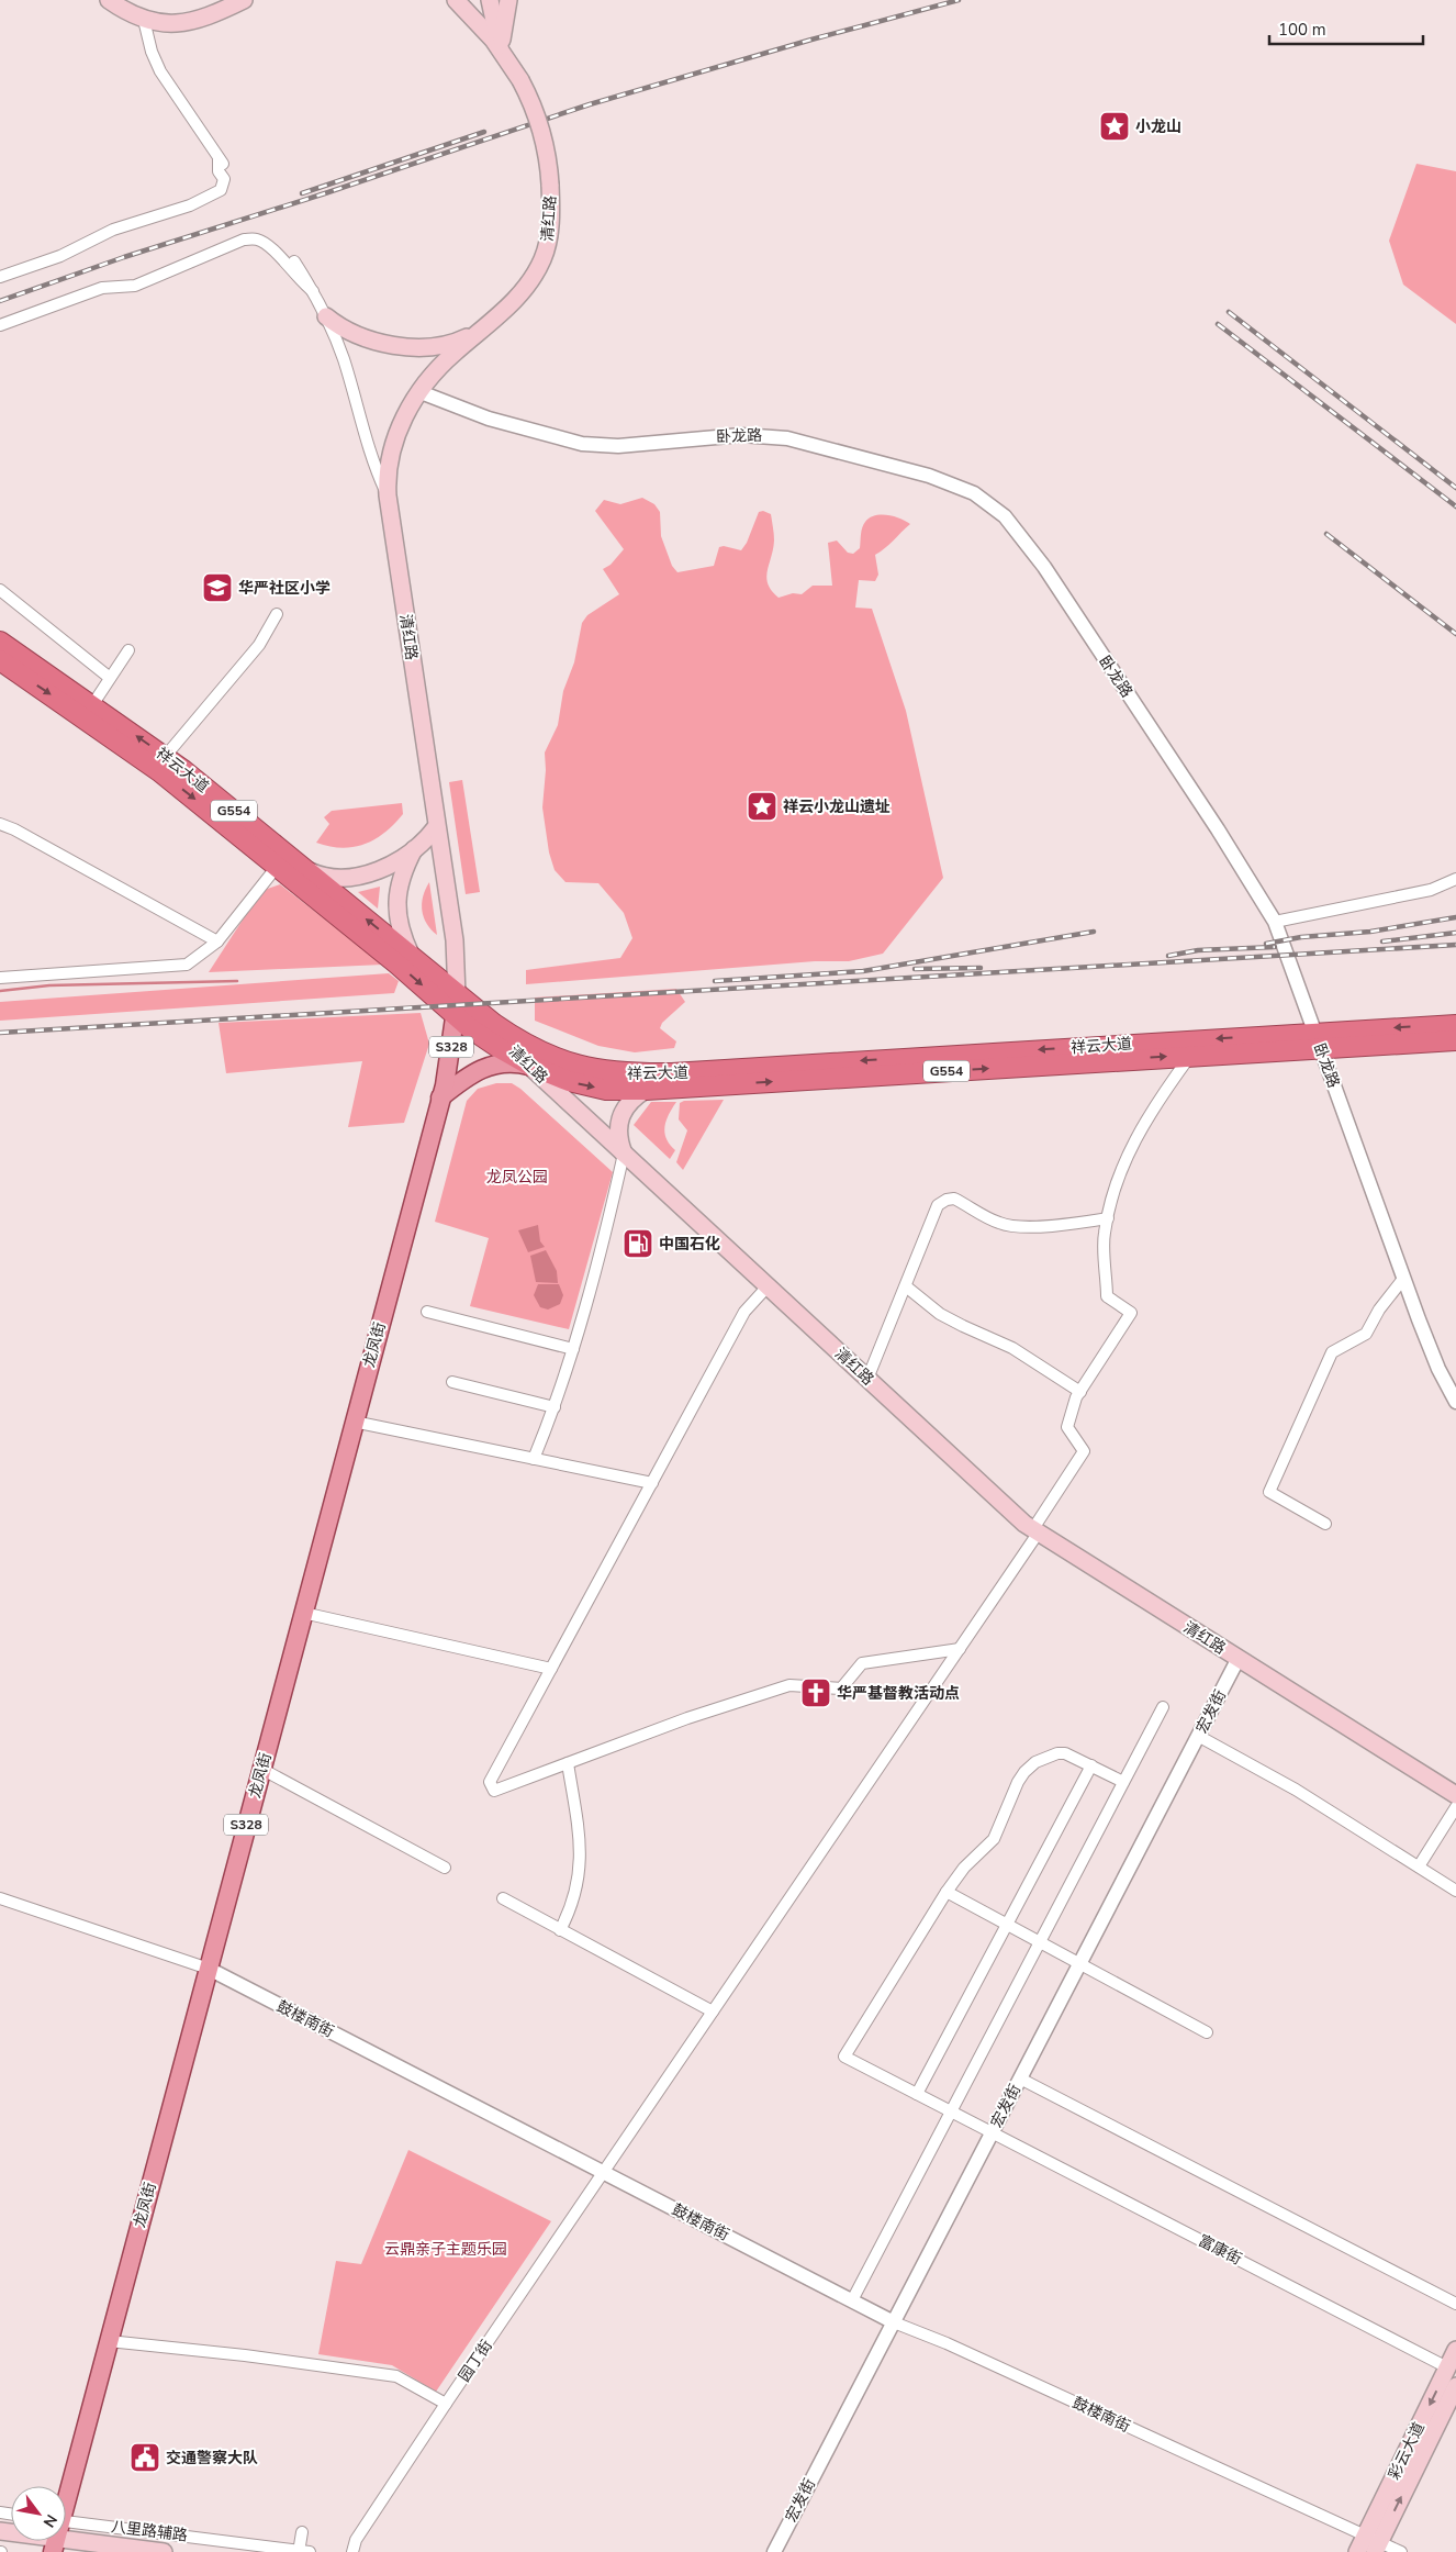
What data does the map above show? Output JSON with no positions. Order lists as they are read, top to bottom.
{
  "streets": {
    "highway": ["祥云大道", "G554"],
    "main road": [
      "清红路",
      "S328",
      "龙凤街",
      "彩云大道"
    ],
    "street": [
      "卧龙路",
      "宏发街",
      "鼓楼南街",
      "富康街",
      "园丁街",
      "八里路辅路"
    ]
  },
  "crossings": [
    ["清红路", "卧龙路"],
    ["清红路", "祥云大道"],
    ["清红路", "龙凤街"],
    ["清红路", "宏发街"],
    ["清红路", "园丁街"],
    ["卧龙路", "祥云大道"],
    ["祥云大道", "龙凤街"],
    ["龙凤街", "鼓楼南街"],
    ["宏发街", "鼓楼南街"],
    ["宏发街", "富康街"],
    ["鼓楼南街", "园丁街"],
    ["鼓楼南街", "彩云大道"],
    ["富康街", "彩云大道"]
  ],
  "parks": ["龙凤公园", "云鼎亲子主题乐园"],
  "places": {
    "place": ["小龙山", "祥云小龙山遗址"],
    "school or university": ["华严社区小学"],
    "fuel station": ["中国石化"],
    "church": ["华严基督教活动点"],
    "public building": ["交通警察大队"]
  },
  "scale_bar": "100 m",
  "north": "bottom right"
}
